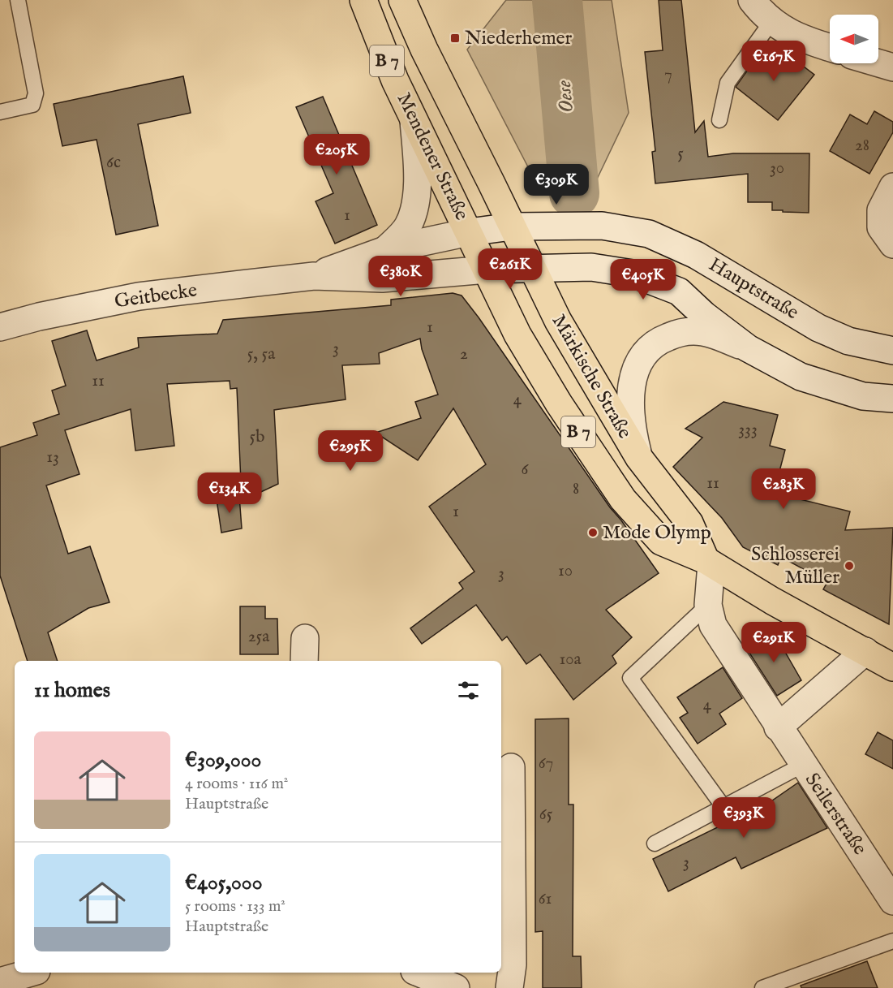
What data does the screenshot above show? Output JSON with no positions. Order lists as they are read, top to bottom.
{
  "streets": {
    "main road": ["B 7", "Mendener Straße", "Märkische Straße"],
    "street": ["Hauptstraße", "Geitbecke", "Seilerstraße"]
  },
  "crossings": [
    ["Mendener Straße", "Hauptstraße"],
    ["Mendener Straße", "Geitbecke"],
    ["Mendener Straße", "Märkische Straße"],
    ["Hauptstraße", "Geitbecke"],
    ["Hauptstraße", "Märkische Straße"],
    ["Geitbecke", "Märkische Straße"],
    ["Märkische Straße", "Seilerstraße"]
  ],
  "water": ["Oese"],
  "places": {
    "transit": ["Niederhemer"],
    "other": ["Mode Olymp", "Schlosserei Müller"]
  },
  "house_numbers": [
    "7",
    "28",
    "5",
    "6c",
    "30",
    "1",
    "1",
    "3",
    "5, 5a",
    "2",
    "11",
    "4",
    "333",
    "5b",
    "13",
    "6",
    "11",
    "8",
    "1",
    "10",
    "3",
    "25a",
    "10a",
    "4",
    "67",
    "65",
    "3",
    "61"
  ],
  "north": "left",
  "page": {
    "price": [
      "€167K",
      "€205K",
      "€309K",
      "€261K",
      "€380K",
      "€405K",
      "€295K",
      "€283K",
      "€134K",
      "€291K",
      "€393K"
    ],
    "heading": "11 homes",
    "list": [
      {
        "name": "€309,000",
        "note": "4 rooms · 116 m² · Hauptstraße"
      },
      {
        "name": "€405,000",
        "note": "5 rooms · 133 m² · Hauptstraße"
      }
    ]
  }
}
